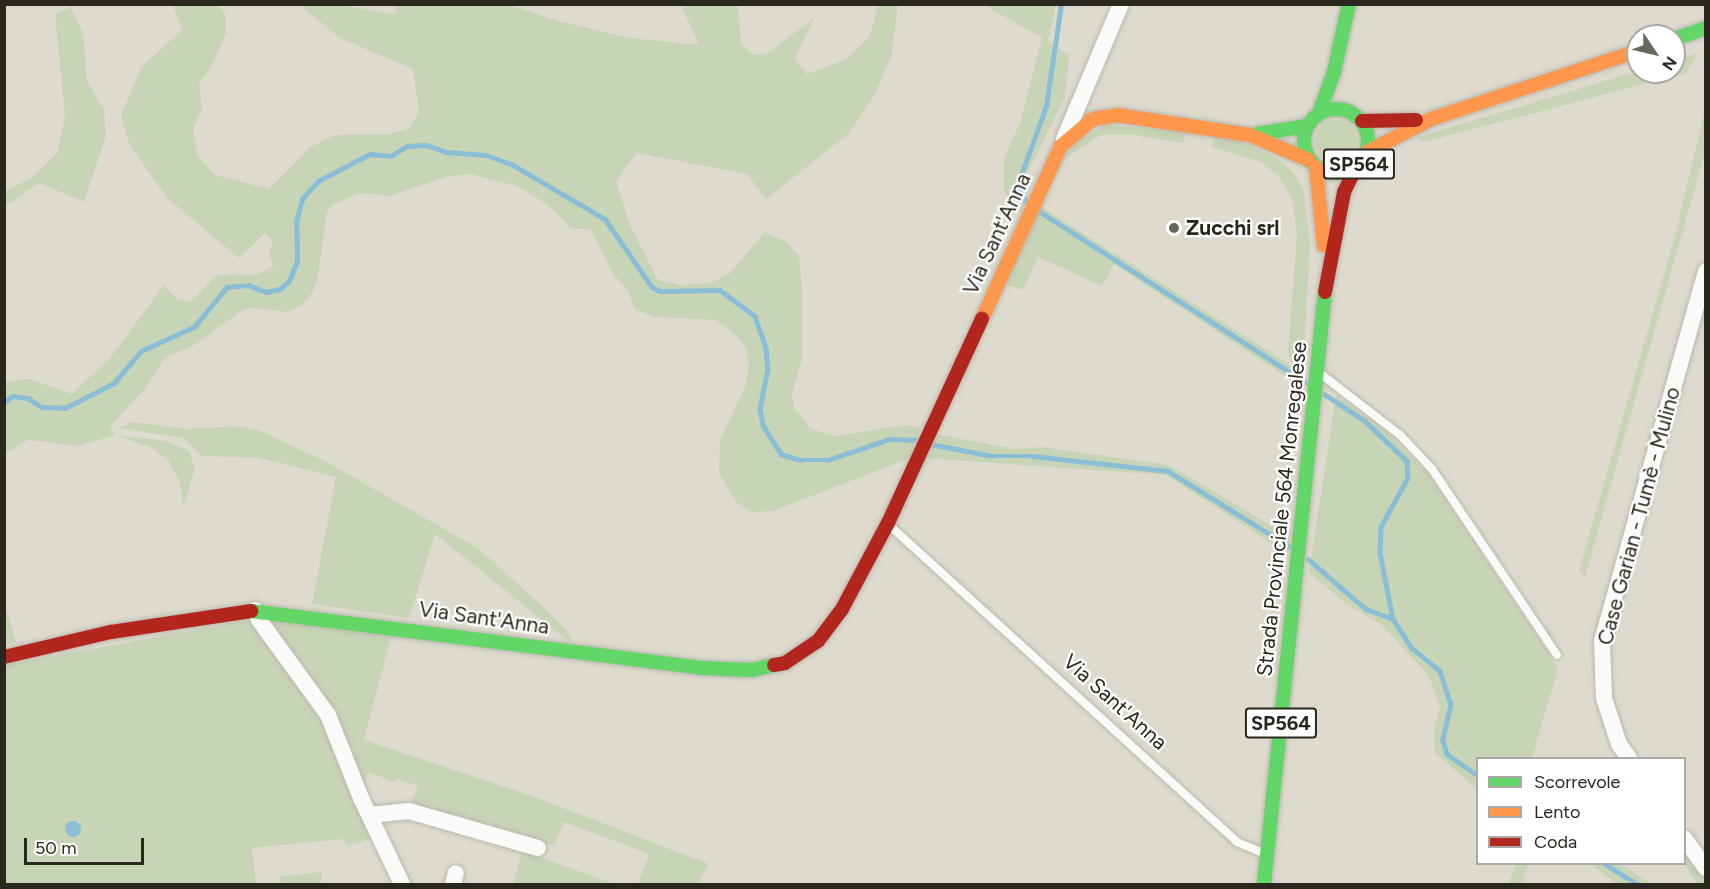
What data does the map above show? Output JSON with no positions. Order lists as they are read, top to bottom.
{
  "streets": {
    "street": [
      "SP564",
      "Via Sant'Anna",
      "Strada Provinciale 564 Monregalese",
      "Case Garian - Tumè - Mulino"
    ]
  },
  "crossings": [
    ["SP564", "Via Sant'Anna"],
    ["SP564", "Strada Provinciale 564 Monregalese"],
    ["Via Sant'Anna", "Strada Provinciale 564 Monregalese"]
  ],
  "places": ["Zucchi srl"],
  "legend": ["Scorrevole", "Lento", "Coda"],
  "scale_bar": "50 m",
  "north": "bottom right"
}
